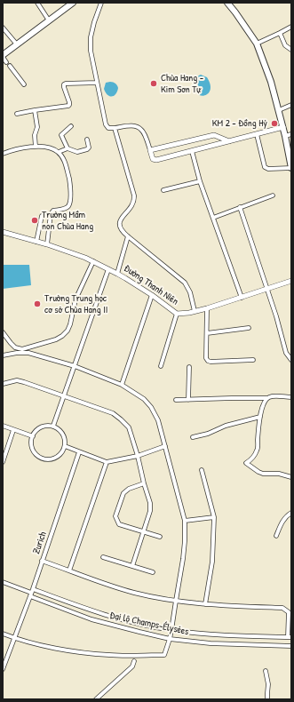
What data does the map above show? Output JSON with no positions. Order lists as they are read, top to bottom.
{
  "streets": {
    "street": ["Đường Thanh Niên", "Zurich", "Đại lộ Champs-Élysées"]
  },
  "crossings": [
    ["Zurich", "Đại lộ Champs-Élysées"]
  ],
  "places": [
    "Chùa Hang - Kim Sơn Tự",
    "KM 2 - Đồng Hỷ",
    "Trường Mầm non Chùa Hang",
    "Trường Trung học cơ sở Chùa Hang II"
  ]
}
